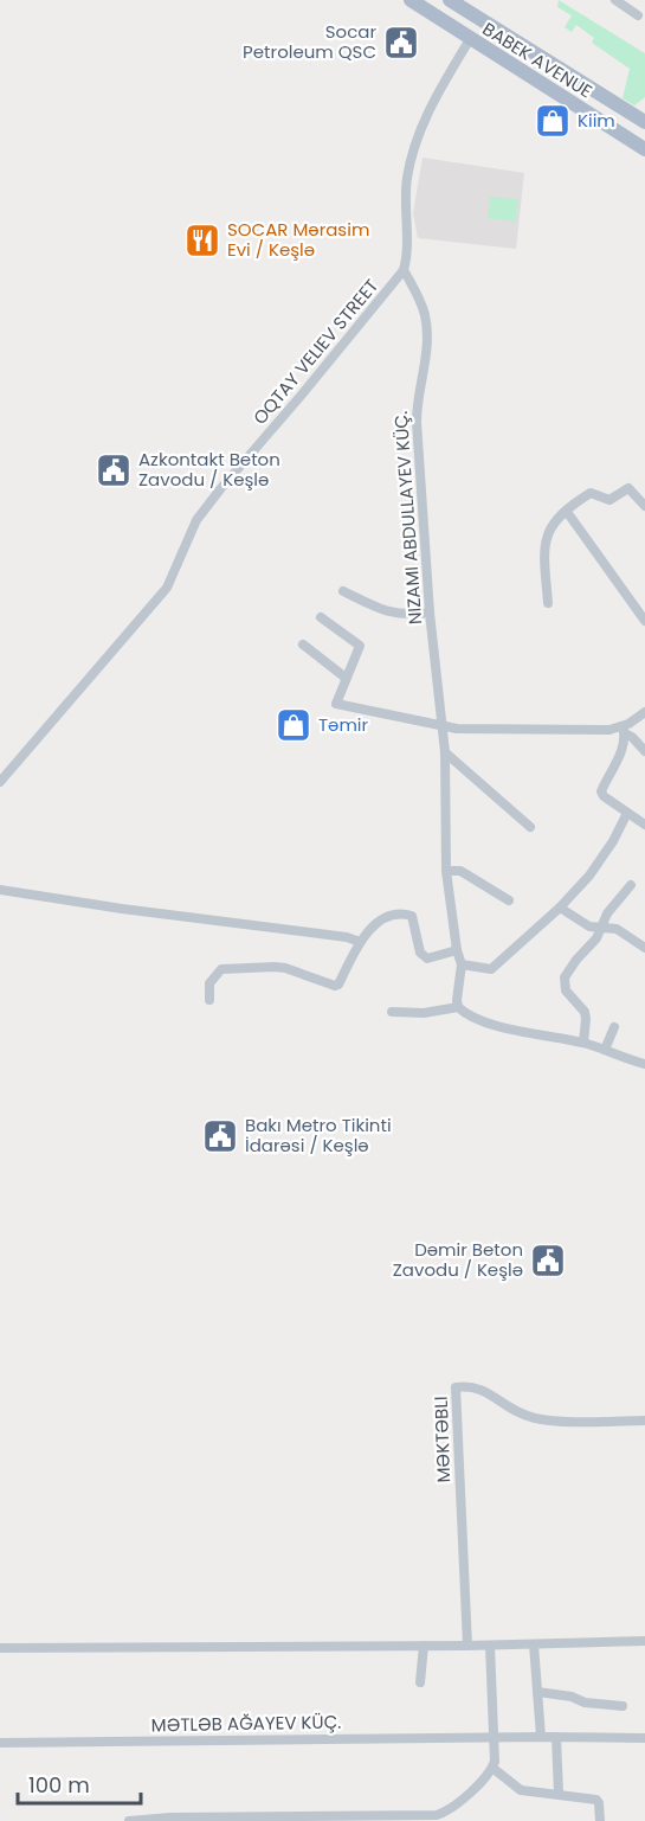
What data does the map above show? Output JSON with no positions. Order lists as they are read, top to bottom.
{
  "streets": {
    "main road": ["BABEK AVENUE"],
    "street": [
      "OQTAY VELIEV STREET",
      "NIZAMI ABDULLAYEV KÜÇ.",
      "MƏKTƏBLI",
      "MƏTLƏB AĞAYEV KÜÇ."
    ]
  },
  "crossings": [
    ["OQTAY VELIEV STREET", "NIZAMI ABDULLAYEV KÜÇ."]
  ],
  "places": {
    "public building": [
      "Socar Petroleum QSC",
      "Azkontakt Beton Zavodu / Keşlə",
      "Bakı Metro Tikinti İdarəsi / Keşlə",
      "Dəmir Beton Zavodu / Keşlə"
    ],
    "shop": ["Kiim", "Təmir"],
    "restaurant": ["SOCAR Mərasim Evi / Keşlə"]
  },
  "scale_bar": "100 m"
}
